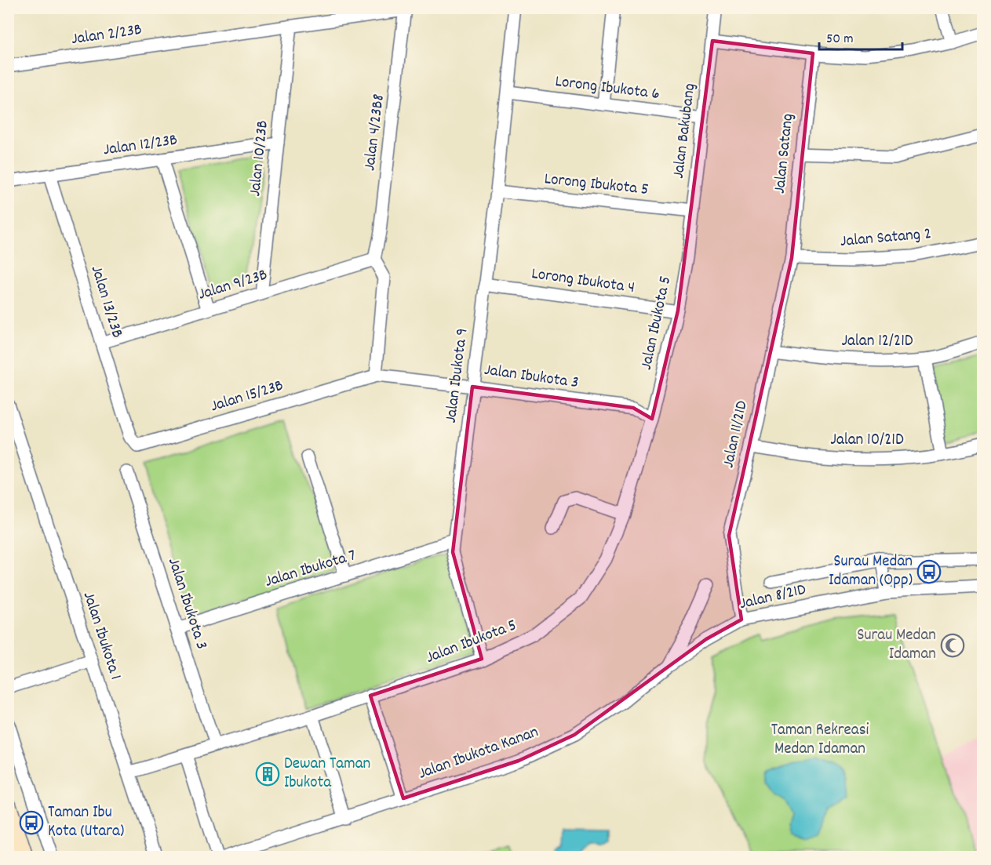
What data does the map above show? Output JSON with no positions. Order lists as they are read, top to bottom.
{
  "streets": {
    "street": [
      "Jalan 2/23B",
      "Lorong Ibukota 6",
      "Jalan Bakubang",
      "Jalan 4/23B8",
      "Jalan 12/23B",
      "Jalan Satang",
      "Jalan 10/23B",
      "Lorong Ibukota 5",
      "Jalan Satang 2",
      "Lorong Ibukota 4",
      "Jalan 9/23B",
      "Jalan 13/23B",
      "Jalan Ibukota 5",
      "Jalan 12/21D",
      "Jalan Ibukota 9",
      "Jalan Ibukota 3",
      "Jalan 15/23B",
      "Jalan 11/21D",
      "Jalan 10/21D",
      "Jalan Ibukota 7",
      "Jalan 8/21D",
      "Jalan Ibukota 1",
      "Jalan Ibukota Kanan"
    ]
  },
  "crossings": [
    ["Jalan 2/23B", "Jalan 4/23B8"],
    ["Jalan 2/23B", "Jalan 10/23B"],
    ["Lorong Ibukota 6", "Jalan Bakubang"],
    ["Lorong Ibukota 6", "Jalan Ibukota 9"],
    ["Jalan Bakubang", "Lorong Ibukota 5"],
    ["Jalan Bakubang", "Jalan Ibukota 5"],
    ["Jalan 4/23B8", "Jalan 9/23B"],
    ["Jalan 12/23B", "Jalan 10/23B"],
    ["Jalan 12/23B", "Jalan 13/23B"],
    ["Jalan Satang", "Jalan Satang 2"],
    ["Jalan Satang", "Jalan 11/21D"],
    ["Jalan 10/23B", "Jalan 9/23B"],
    ["Lorong Ibukota 5", "Jalan Ibukota 9"],
    ["Jalan Satang 2", "Jalan 11/21D"],
    ["Lorong Ibukota 4", "Jalan Ibukota 5"],
    ["Lorong Ibukota 4", "Jalan Ibukota 9"],
    ["Jalan 9/23B", "Jalan 13/23B"],
    ["Jalan 13/23B", "Jalan 15/23B"],
    ["Jalan Ibukota 5", "Jalan Ibukota 9"],
    ["Jalan Ibukota 5", "Jalan Ibukota 3"],
    ["Jalan Ibukota 5", "Jalan Ibukota 1"],
    ["Jalan 12/21D", "Jalan 11/21D"],
    ["Jalan Ibukota 9", "Jalan Ibukota 3"],
    ["Jalan Ibukota 9", "Jalan Ibukota 7"],
    ["Jalan Ibukota 3", "Jalan 15/23B"],
    ["Jalan Ibukota 3", "Jalan Ibukota 7"],
    ["Jalan 11/21D", "Jalan 10/21D"],
    ["Jalan 11/21D", "Jalan 8/21D"],
    ["Jalan 8/21D", "Jalan Ibukota Kanan"]
  ],
  "parks": ["Taman Rekreasi Medan Idaman"],
  "places": {
    "bus stop": ["Surau Medan Idaman (Opp)", "Taman Ibu Kota (Utara)"],
    "mosque": ["Surau Medan Idaman"],
    "building": ["Dewan Taman Ibukota"]
  },
  "scale_bar": "50 m"
}
